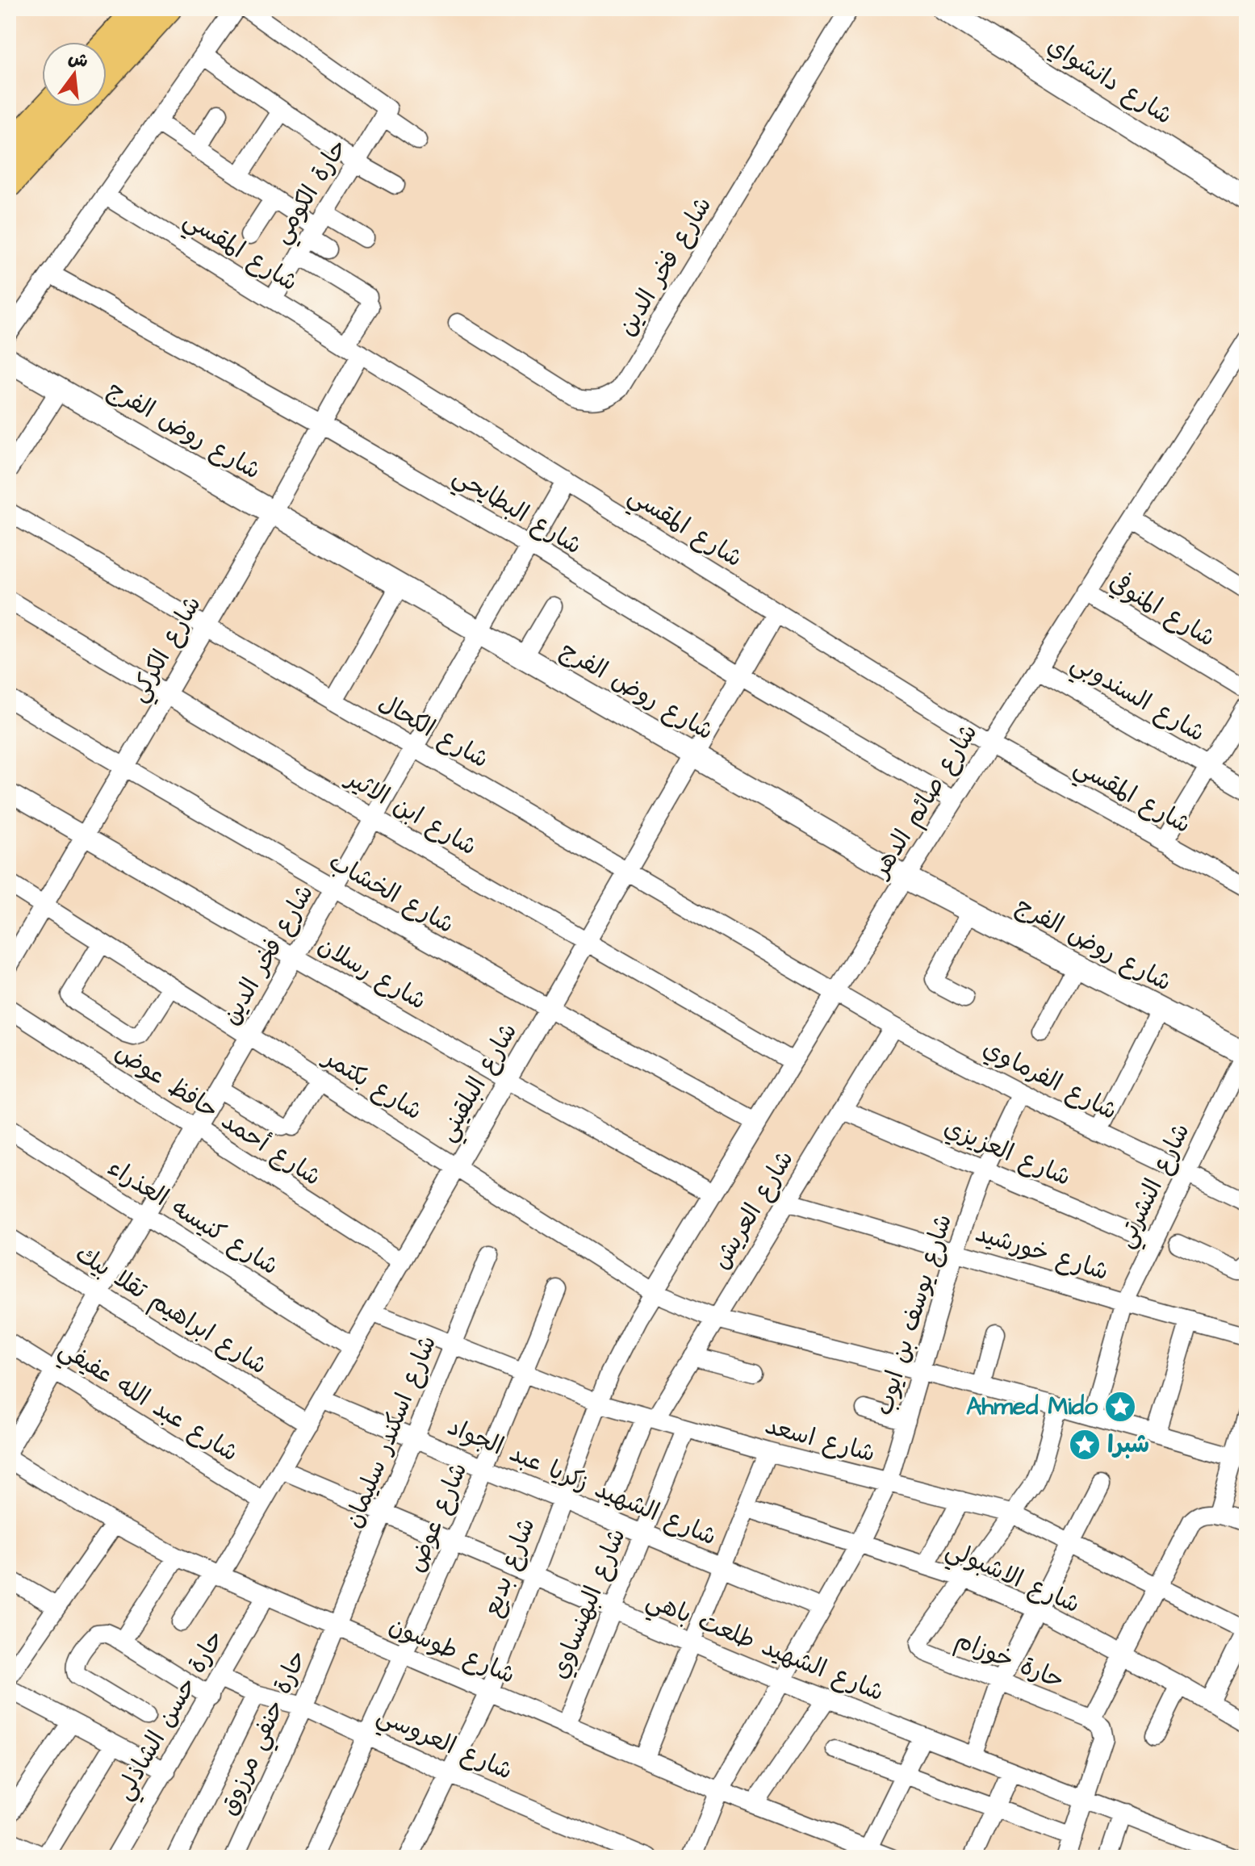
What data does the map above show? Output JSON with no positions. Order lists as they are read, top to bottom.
{
  "streets": {
    "street": [
      "شارع دانشواي",
      "حارة الكومي",
      "شارع المقسي",
      "شارع فخر الدين",
      "شارع روض الفرج",
      "شارع البطايحي",
      "شارع المنوفي",
      "شارع الكركي",
      "شارع السندوبي",
      "شارع الكحال",
      "شارع صائم الدهر",
      "شارع ابن الاثير",
      "شارع الخشاب",
      "شارع رسلان",
      "شارع الفرماوي",
      "شارع البلقيني",
      "شارع بكتمر",
      "شارع أحمد حافظ عوض",
      "شارع العزيزي",
      "شارع النشرتي",
      "شارع العريش",
      "شارع كنيسه العذراء",
      "شارع خورشيد",
      "شارع ابراهيم تقلا بيك",
      "شارع يوسف بن ايوب",
      "شارع عبد الله عفيفي",
      "شارع اسكندر سليمان",
      "شارع اسعد",
      "شارع الشهيد زكريا عبد الجواد",
      "شارع عوض",
      "شارع بديع",
      "شارع الاشبولي",
      "شارع البهنساوي",
      "شارع الشهيد طلعت باهي",
      "شارع طوسون",
      "حارة خوزام",
      "حارة حسن الشاذلي",
      "حارة حنفي مرزوق",
      "شارع العروسي"
    ]
  },
  "crossings": [
    ["حارة الكومي", "شارع المقسي"],
    ["حارة الكومي", "شارع الكركي"],
    ["شارع المقسي", "شارع فخر الدين"],
    ["شارع المقسي", "شارع الكركي"],
    ["شارع المقسي", "شارع صائم الدهر"],
    ["شارع المقسي", "شارع البلقيني"],
    ["شارع فخر الدين", "شارع روض الفرج"],
    ["شارع فخر الدين", "شارع البطايحي"],
    ["شارع فخر الدين", "شارع الكحال"],
    ["شارع فخر الدين", "شارع ابن الاثير"],
    ["شارع فخر الدين", "شارع الخشاب"],
    ["شارع فخر الدين", "شارع رسلان"],
    ["شارع فخر الدين", "شارع بكتمر"],
    ["شارع فخر الدين", "شارع أحمد حافظ عوض"],
    ["شارع فخر الدين", "شارع كنيسه العذراء"],
    ["شارع فخر الدين", "شارع ابراهيم تقلا بيك"],
    ["شارع فخر الدين", "شارع عبد الله عفيفي"],
    ["شارع روض الفرج", "شارع الكركي"],
    ["شارع روض الفرج", "شارع صائم الدهر"],
    ["شارع روض الفرج", "شارع البلقيني"],
    ["شارع روض الفرج", "شارع النشرتي"],
    ["شارع البطايحي", "شارع الكركي"],
    ["شارع البطايحي", "شارع صائم الدهر"],
    ["شارع البطايحي", "شارع البلقيني"],
    ["شارع المنوفي", "شارع صائم الدهر"],
    ["شارع الكركي", "شارع الكحال"],
    ["شارع الكركي", "شارع ابن الاثير"],
    ["شارع الكركي", "شارع الخشاب"],
    ["شارع الكركي", "شارع رسلان"],
    ["شارع الكركي", "شارع بكتمر"],
    ["شارع السندوبي", "شارع صائم الدهر"],
    ["شارع الكحال", "شارع صائم الدهر"],
    ["شارع الكحال", "شارع الفرماوي"],
    ["شارع الكحال", "شارع البلقيني"],
    ["شارع صائم الدهر", "شارع ابن الاثير"],
    ["شارع صائم الدهر", "شارع الخشاب"],
    ["شارع صائم الدهر", "شارع رسلان"],
    ["شارع صائم الدهر", "شارع الفرماوي"],
    ["شارع صائم الدهر", "شارع بكتمر"],
    ["شارع صائم الدهر", "شارع بديع"],
    ["شارع ابن الاثير", "شارع البلقيني"],
    ["شارع الخشاب", "شارع البلقيني"],
    ["شارع رسلان", "شارع البلقيني"],
    ["شارع الفرماوي", "شارع النشرتي"],
    ["شارع الفرماوي", "شارع العريش"],
    ["شارع الفرماوي", "شارع يوسف بن ايوب"],
    ["شارع البلقيني", "شارع بكتمر"],
    ["شارع البلقيني", "شارع أحمد حافظ عوض"],
    ["شارع البلقيني", "شارع كنيسه العذراء"],
    ["شارع البلقيني", "شارع ابراهيم تقلا بيك"],
    ["شارع البلقيني", "شارع عبد الله عفيفي"],
    ["شارع البلقيني", "شارع اسعد"],
    ["شارع البلقيني", "شارع الشهيد زكريا عبد الجواد"],
    ["شارع البلقيني", "شارع الشهيد طلعت باهي"],
    ["شارع البلقيني", "شارع طوسون"],
    ["شارع بكتمر", "شارع النشرتي"],
    ["شارع بكتمر", "شارع العريش"],
    ["شارع بكتمر", "شارع يوسف بن ايوب"],
    ["شارع بكتمر", "شارع بديع"],
    ["شارع العزيزي", "شارع النشرتي"],
    ["شارع العزيزي", "شارع العريش"],
    ["شارع العزيزي", "شارع يوسف بن ايوب"],
    ["شارع النشرتي", "شارع خورشيد"],
    ["شارع العريش", "شارع خورشيد"],
    ["شارع العريش", "شارع اسعد"],
    ["شارع العريش", "شارع الشهيد زكريا عبد الجواد"],
    ["شارع خورشيد", "شارع يوسف بن ايوب"],
    ["شارع يوسف بن ايوب", "شارع اسعد"],
    ["شارع يوسف بن ايوب", "شارع الشهيد زكريا عبد الجواد"],
    ["شارع يوسف بن ايوب", "شارع الاشبولي"],
    ["شارع يوسف بن ايوب", "شارع الشهيد طلعت باهي"],
    ["شارع يوسف بن ايوب", "شارع طوسون"],
    ["شارع اسكندر سليمان", "شارع اسعد"],
    ["شارع اسكندر سليمان", "شارع الشهيد زكريا عبد الجواد"],
    ["شارع اسكندر سليمان", "شارع الشهيد طلعت باهي"],
    ["شارع اسكندر سليمان", "شارع طوسون"],
    ["شارع اسكندر سليمان", "حارة حنفي مرزوق"],
    ["شارع اسعد", "شارع عوض"],
    ["شارع اسعد", "شارع بديع"],
    ["شارع اسعد", "شارع البهنساوي"],
    ["شارع الشهيد زكريا عبد الجواد", "شارع عوض"],
    ["شارع الشهيد زكريا عبد الجواد", "شارع بديع"],
    ["شارع الشهيد زكريا عبد الجواد", "شارع البهنساوي"],
    ["شارع عوض", "شارع الشهيد طلعت باهي"],
    ["شارع عوض", "شارع طوسون"],
    ["شارع عوض", "شارع العروسي"],
    ["شارع بديع", "شارع الشهيد طلعت باهي"],
    ["شارع بديع", "شارع طوسون"],
    ["شارع بديع", "شارع العروسي"],
    ["شارع الاشبولي", "حارة خوزام"],
    ["شارع البهنساوي", "شارع الشهيد طلعت باهي"],
    ["شارع البهنساوي", "شارع طوسون"],
    ["شارع طوسون", "حارة حسن الشاذلي"],
    ["شارع طوسون", "حارة حنفي مرزوق"],
    ["حارة حسن الشاذلي", "شارع العروسي"],
    ["حارة حنفي مرزوق", "شارع العروسي"]
  ],
  "places": {
    "place": ["Ahmed Mido", "شبرا"]
  },
  "north": "top"
}
